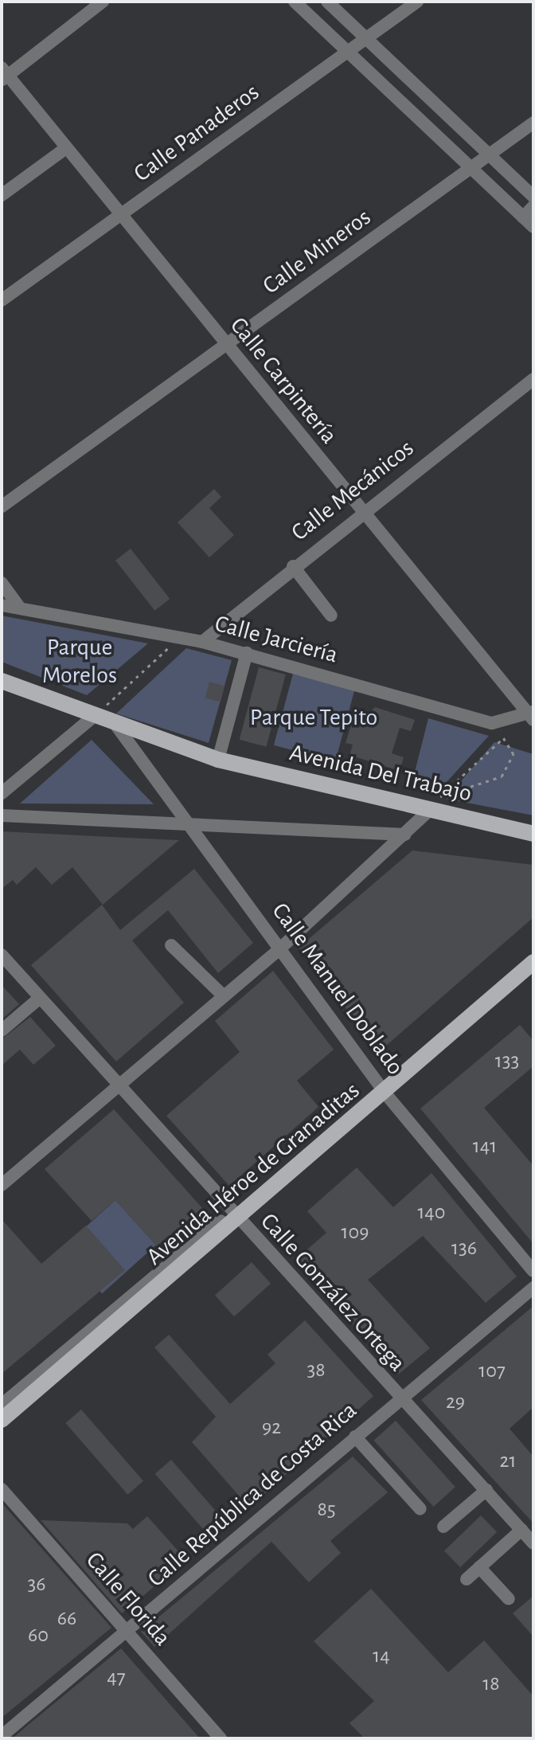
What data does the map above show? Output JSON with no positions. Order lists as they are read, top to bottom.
{
  "streets": {
    "main road": ["Avenida Del Trabajo", "Avenida Héroe de Granaditas"],
    "street": [
      "Calle Panaderos",
      "Calle Mineros",
      "Calle Carpintería",
      "Calle Mecánicos",
      "Calle Jarciería",
      "Calle Manuel Doblado",
      "Calle González Ortega",
      "Calle República de Costa Rica",
      "Calle Florida"
    ]
  },
  "crossings": [
    ["Calle Panaderos", "Calle Carpintería"],
    ["Calle Mineros", "Calle Carpintería"],
    ["Calle Carpintería", "Calle Mecánicos"],
    ["Calle Mecánicos", "Calle Jarciería"],
    ["Avenida Del Trabajo", "Calle Manuel Doblado"],
    ["Calle Manuel Doblado", "Avenida Héroe de Granaditas"],
    ["Avenida Héroe de Granaditas", "Calle González Ortega"],
    ["Calle González Ortega", "Calle República de Costa Rica"],
    ["Calle República de Costa Rica", "Calle Florida"]
  ],
  "parks": ["Parque Morelos", "Parque Tepito"],
  "house_numbers": [
    "133",
    "141",
    "140",
    "109",
    "136",
    "38",
    "107",
    "29",
    "92",
    "21",
    "85",
    "36",
    "66",
    "60",
    "14",
    "47",
    "18"
  ]
}
